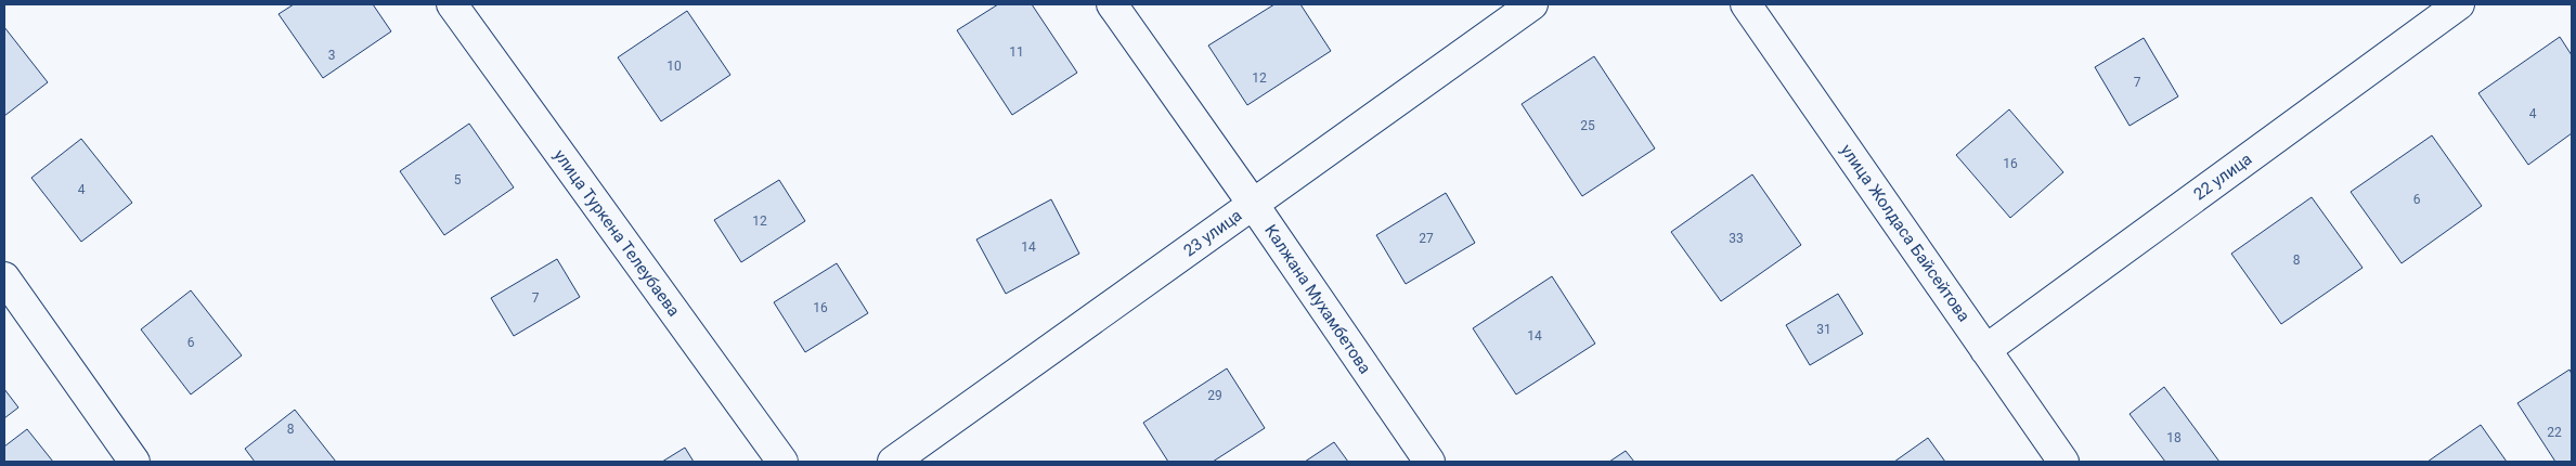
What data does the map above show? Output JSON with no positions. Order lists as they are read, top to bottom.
{
  "streets": {
    "street": [
      "22 улица",
      "улица Туркена Телеубаева",
      "23 улица",
      "улица Жолдаса Байсейтова",
      "Калжана Мухамбетова"
    ]
  },
  "crossings": [
    ["22 улица", "улица Жолдаса Байсейтова"],
    ["23 улица", "Калжана Мухамбетова"]
  ],
  "house_numbers": [
    "11",
    "3",
    "10",
    "12",
    "7",
    "4",
    "25",
    "16",
    "5",
    "4",
    "6",
    "12",
    "27",
    "33",
    "14",
    "8",
    "7",
    "16",
    "31",
    "14",
    "6",
    "29",
    "8",
    "22",
    "18"
  ]
}
